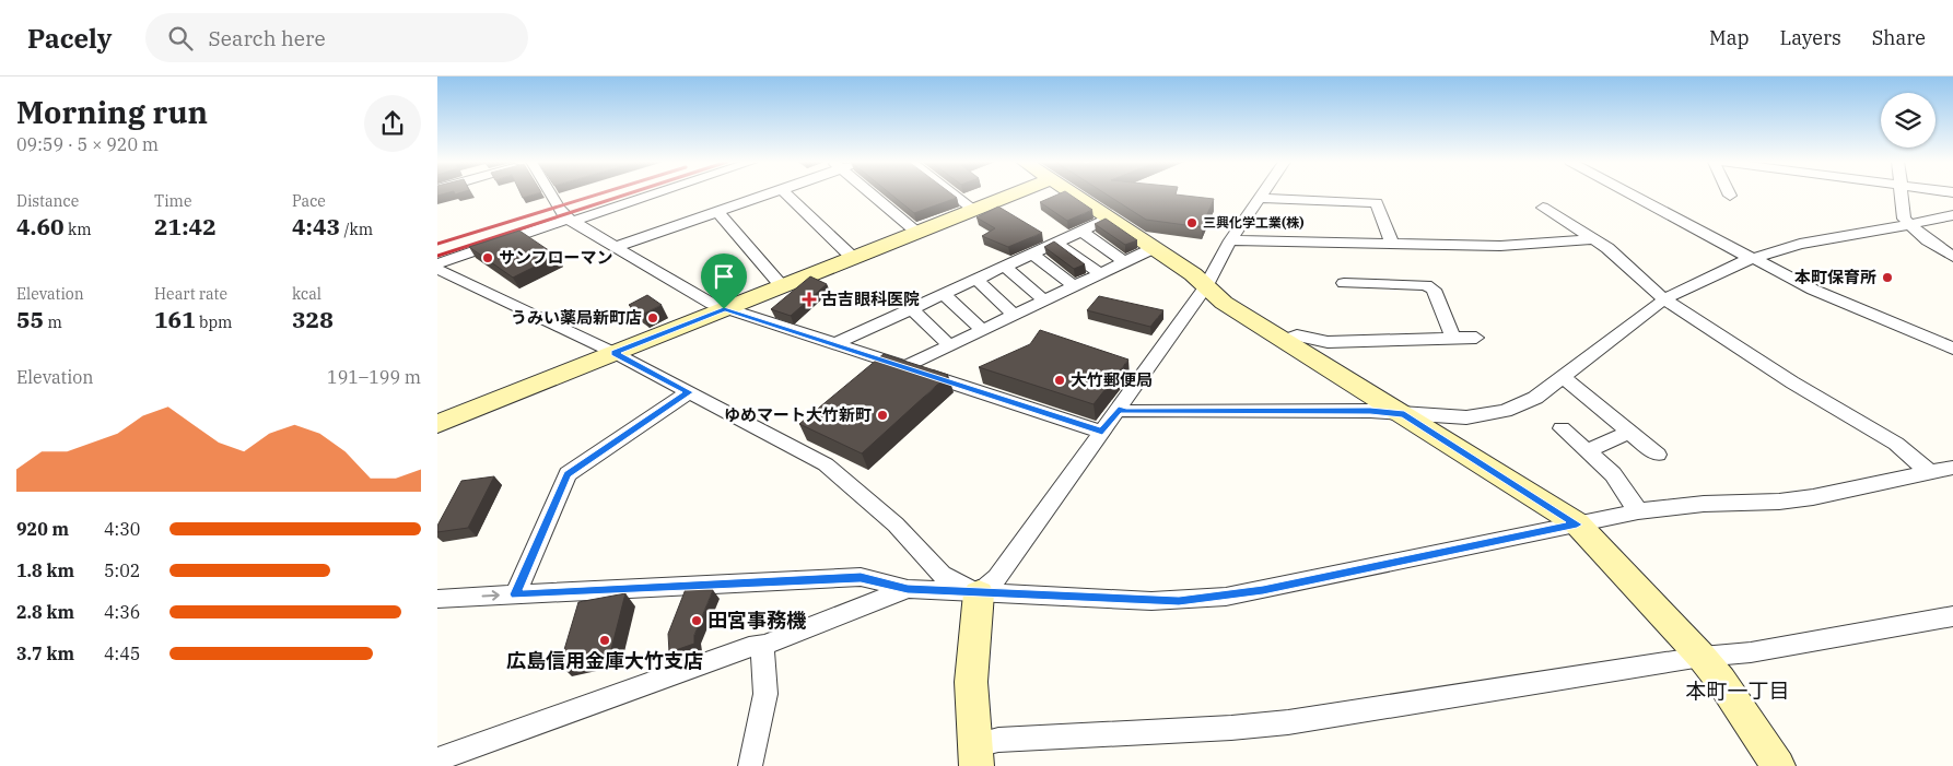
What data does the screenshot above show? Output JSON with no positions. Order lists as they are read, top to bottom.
{
  "districts": ["本町一丁目"],
  "places": {
    "other": [
      "三興化学工業(株)",
      "サンフローマン",
      "本町保育所",
      "うみい薬局新町店",
      "大竹郵便局",
      "ゆめマート大竹新町",
      "田宮事務機",
      "広島信用金庫大竹支店"
    ],
    "health": ["古吉眼科医院"]
  },
  "page": {
    "header": "Pacely",
    "search": "Search here",
    "nav": ["Map", "Layers", "Share"],
    "heading": ["Morning run", "09:59 · 5 × 920 m"],
    "stats": [
      ["Distance", "4.60 km"],
      ["Time", "21:42"],
      ["Pace", "4:43 /km"],
      ["Elevation", "55 m"],
      ["Heart rate", "161 bpm"],
      ["kcal", "328"]
    ],
    "chart": ["Elevation", "191–199 m"],
    "list": [
      {
        "name": "920 m",
        "note": "4:30"
      },
      {
        "name": "1.8 km",
        "note": "5:02"
      },
      {
        "name": "2.8 km",
        "note": "4:36"
      },
      {
        "name": "3.7 km",
        "note": "4:45"
      }
    ]
  }
}
